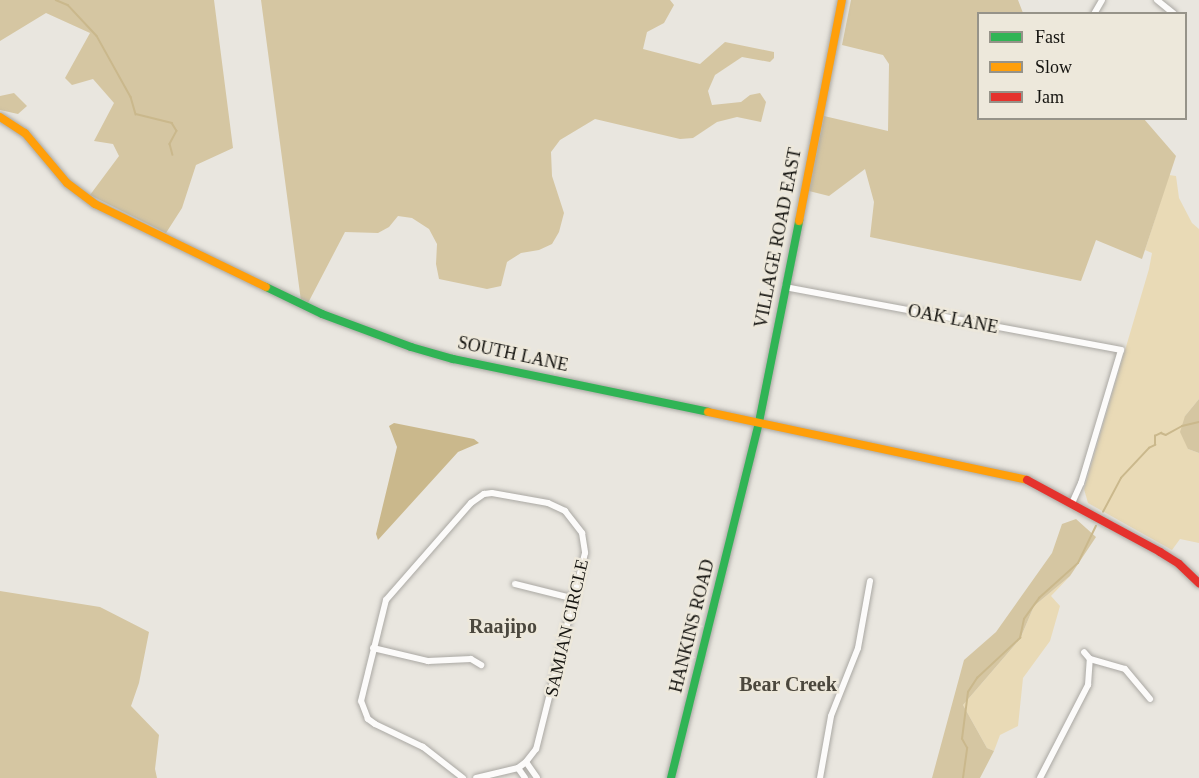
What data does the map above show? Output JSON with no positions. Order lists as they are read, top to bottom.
{
  "streets": {
    "street": [
      "VILLAGE ROAD EAST",
      "OAK LANE",
      "SOUTH LANE",
      "HANKINS ROAD",
      "SAMJAN CIRCLE"
    ]
  },
  "crossings": [
    ["VILLAGE ROAD EAST", "OAK LANE"],
    ["VILLAGE ROAD EAST", "SOUTH LANE"],
    ["VILLAGE ROAD EAST", "HANKINS ROAD"],
    ["OAK LANE", "SOUTH LANE"]
  ],
  "districts": ["Raajipo", "Bear Creek"],
  "legend": ["Fast", "Slow", "Jam"]
}
